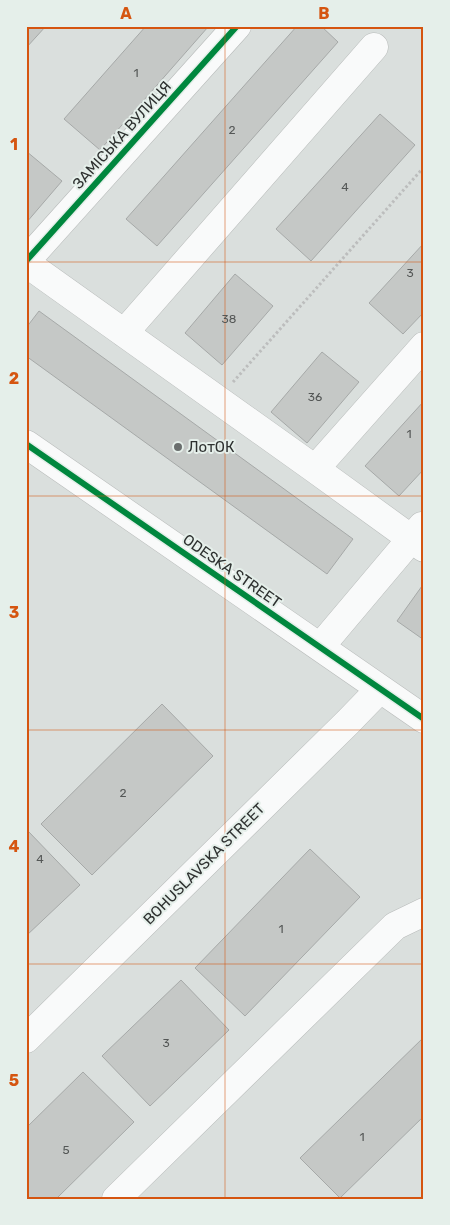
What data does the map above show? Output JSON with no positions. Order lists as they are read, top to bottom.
{
  "streets": {
    "street": ["ЗАМІСЬКА ВУЛИЦЯ", "ODESKA STREET", "BOHUSLAVSKA STREET"]
  },
  "crossings": [
    ["ODESKA STREET", "BOHUSLAVSKA STREET"]
  ],
  "places": ["ЛотОК"],
  "house_numbers": [
    "1",
    "2",
    "4",
    "3",
    "38",
    "36",
    "1",
    "2",
    "4",
    "1",
    "3",
    "1",
    "5"
  ],
  "grid": {
    "columns": ["A", "B"],
    "rows": [
      "1",
      "2",
      "3",
      "4",
      "5"
    ]
  }
}
